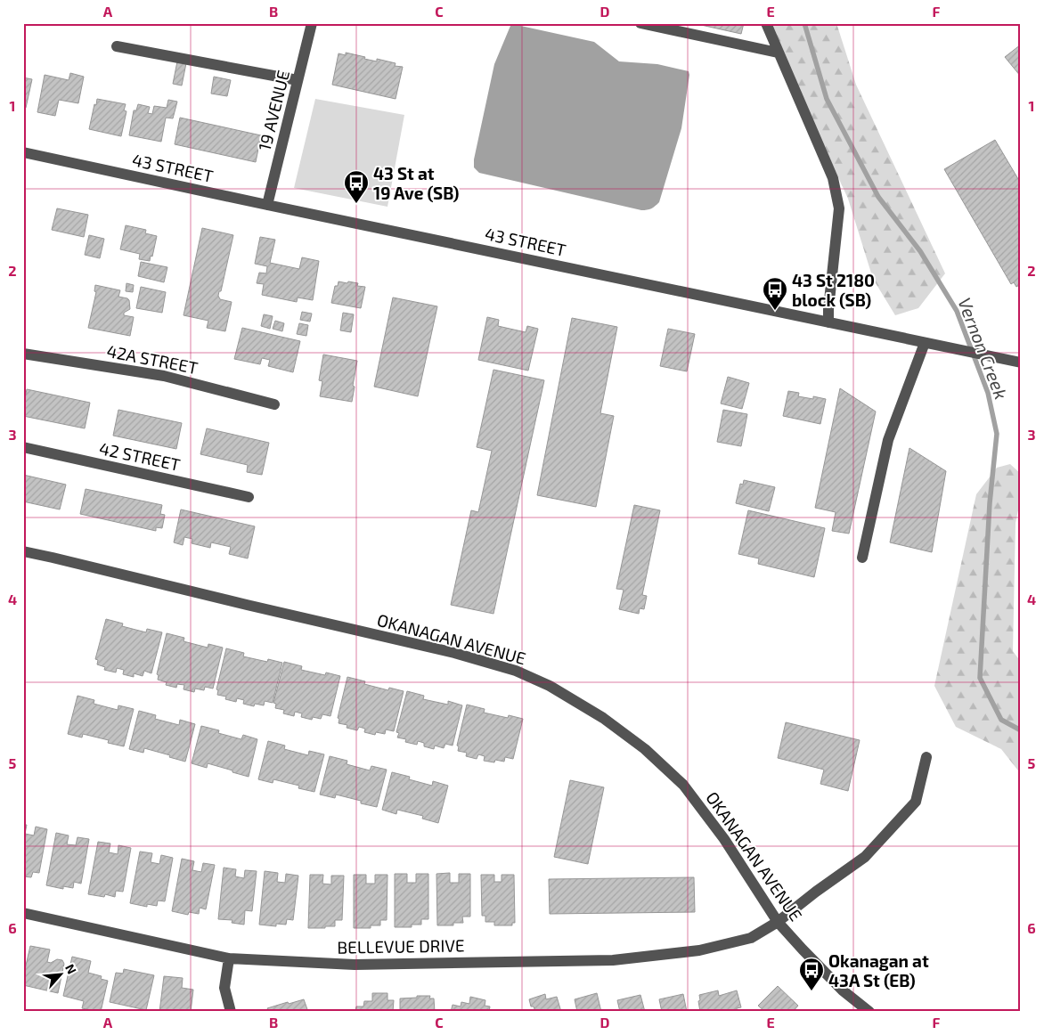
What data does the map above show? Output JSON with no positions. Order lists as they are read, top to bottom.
{
  "streets": {
    "street": [
      "19 AVENUE",
      "43 STREET",
      "42A STREET",
      "42 STREET",
      "OKANAGAN AVENUE",
      "BELLEVUE DRIVE"
    ]
  },
  "crossings": [
    ["19 AVENUE", "43 STREET"],
    ["OKANAGAN AVENUE", "BELLEVUE DRIVE"]
  ],
  "water": ["Vernon Creek"],
  "places": {
    "bus stop": ["43 St at 19 Ave (SB)", "43 St 2180 block (SB)", "Okanagan at 43A St (EB)"]
  },
  "north": "top right",
  "grid": {
    "columns": [
      "A",
      "B",
      "C",
      "D",
      "E",
      "F"
    ],
    "rows": [
      "1",
      "2",
      "3",
      "4",
      "5",
      "6"
    ]
  }
}
